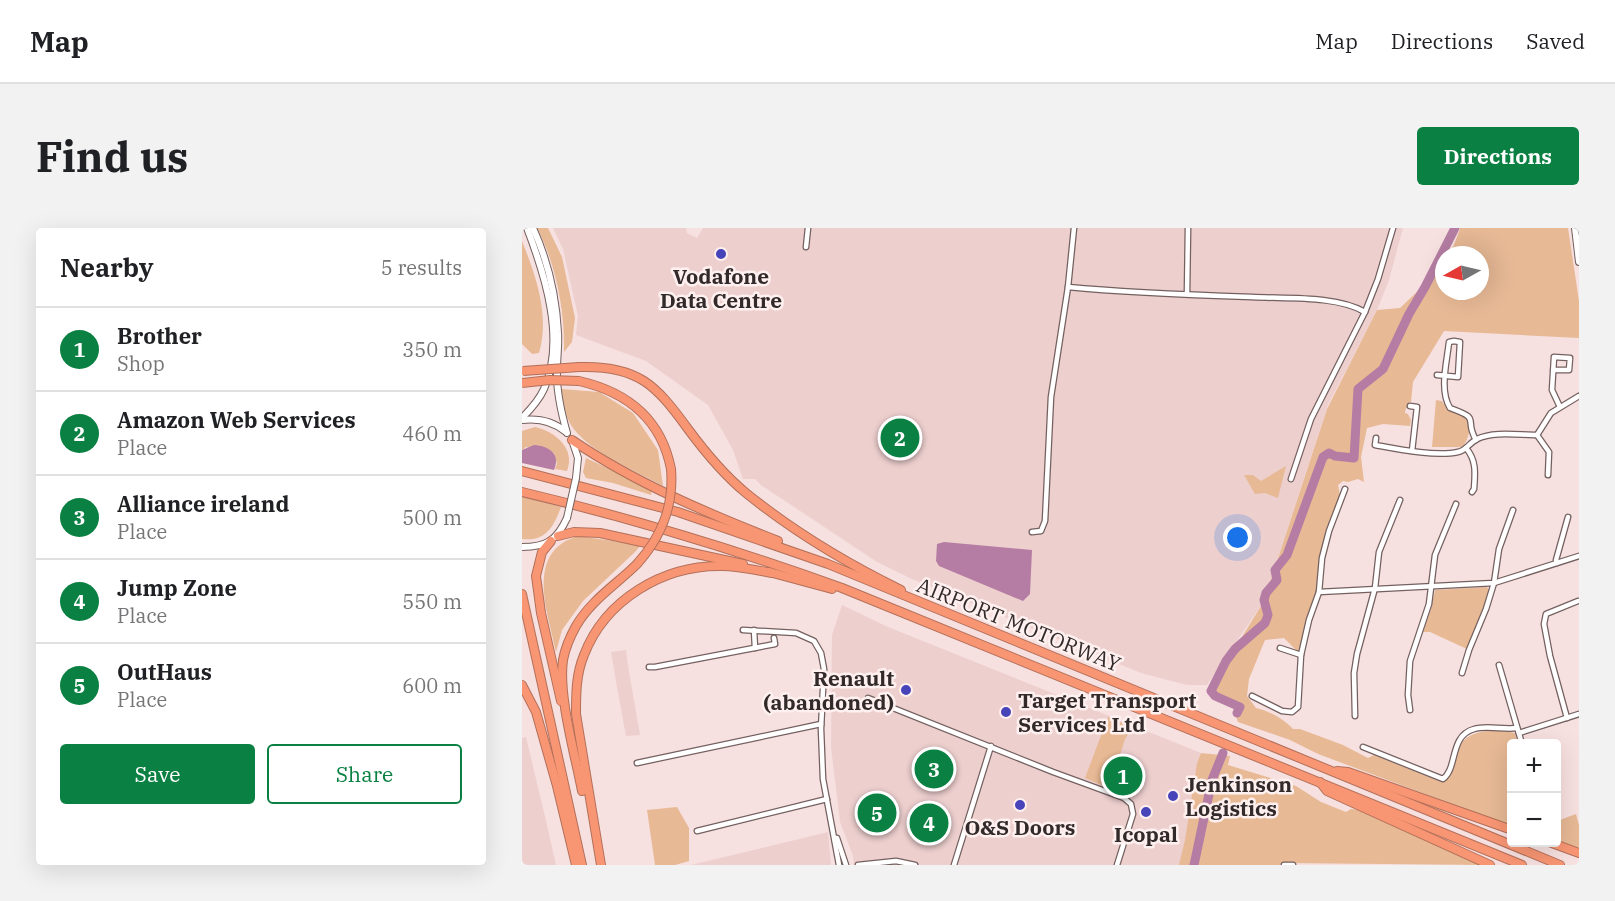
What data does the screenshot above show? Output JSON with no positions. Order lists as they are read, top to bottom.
{
  "streets": {
    "highway": ["AIRPORT MOTORWAY"]
  },
  "places": [
    "Vodafone Data Centre",
    "Renault (abandoned)",
    "Target Transport Services Ltd",
    "Jenkinson Logistics",
    "O&S Doors",
    "Icopal"
  ],
  "north": "left",
  "page": {
    "header": "Map",
    "nav": ["Map", "Directions", "Saved"],
    "buttons": [
      "Directions",
      ["Save", "Share"]
    ],
    "title": "Find us",
    "heading": ["Nearby", "5 results"],
    "list": [
      {
        "mark": "1",
        "name": "Brother",
        "note": "Shop",
        "value": "350 m"
      },
      {
        "mark": "2",
        "name": "Amazon Web Services",
        "note": "Place",
        "value": "460 m"
      },
      {
        "mark": "3",
        "name": "Alliance ireland",
        "note": "Place",
        "value": "500 m"
      },
      {
        "mark": "4",
        "name": "Jump Zone",
        "note": "Place",
        "value": "550 m"
      },
      {
        "mark": "5",
        "name": "OutHaus",
        "note": "Place",
        "value": "600 m"
      }
    ],
    "pins": [
      "2",
      "3",
      "1",
      "5",
      "4"
    ],
    "map_buttons": ["+", "−"]
  }
}
